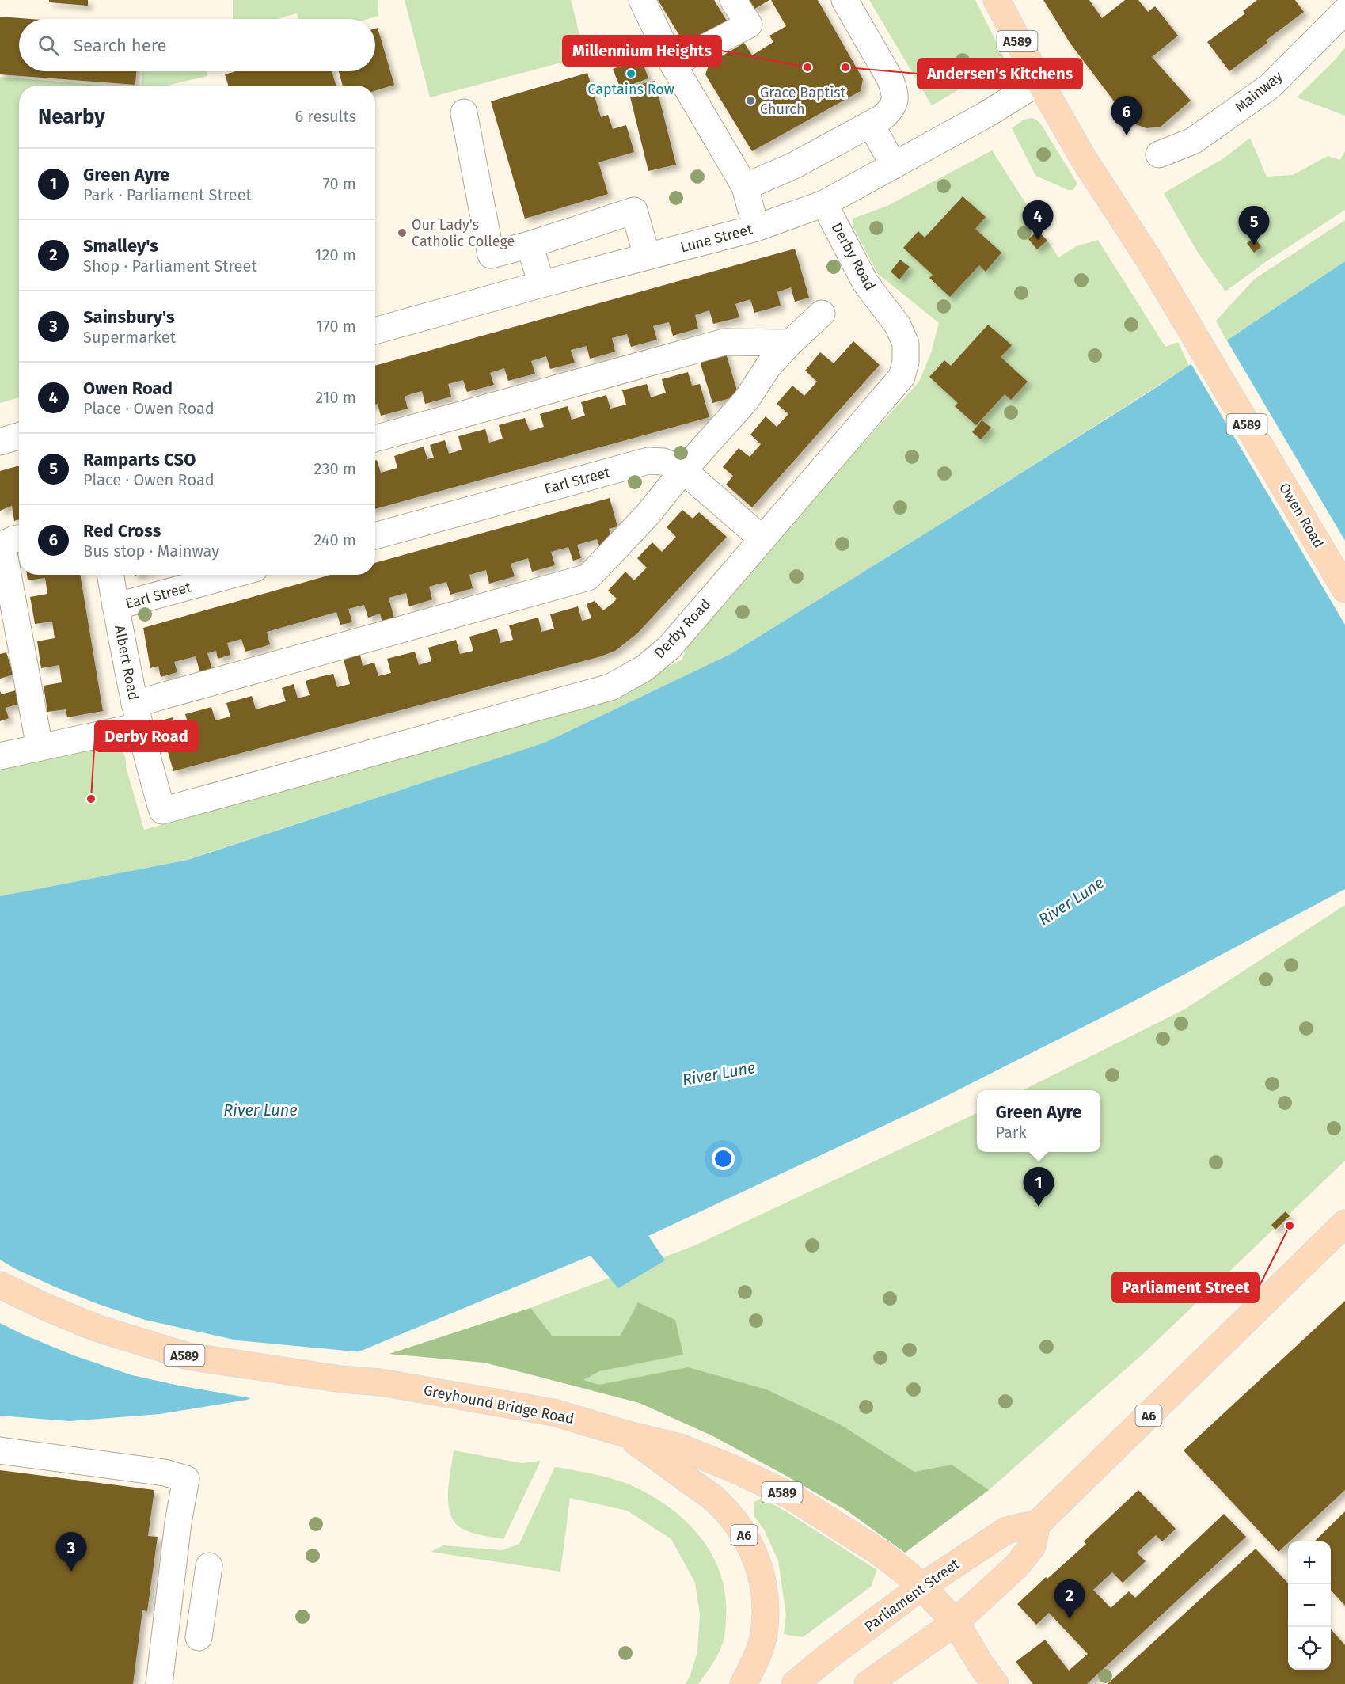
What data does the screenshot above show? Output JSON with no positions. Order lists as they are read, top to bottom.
{
  "streets": {
    "main road": [
      "A589",
      "Owen Road",
      "Greyhound Bridge Road",
      "A6",
      "Parliament Street"
    ],
    "street": [
      "Mainway",
      "Lune Street",
      "Derby Road",
      "Earl Street",
      "Albert Road"
    ]
  },
  "crossings": [
    ["A589", "Greyhound Bridge Road"],
    ["Lune Street", "Derby Road"],
    ["Lune Street", "Owen Road"],
    ["Derby Road", "Earl Street"],
    ["Derby Road", "Albert Road"],
    ["Earl Street", "Albert Road"],
    ["Greyhound Bridge Road", "A6"],
    ["Greyhound Bridge Road", "Parliament Street"],
    ["A6", "Parliament Street"]
  ],
  "water": ["River Lune"],
  "places": [
    "Millennium Heights",
    "Andersen's Kitchens",
    "Captains Row",
    "Grace Baptist Church",
    "Our Lady's Catholic College",
    "Derby Road",
    "Parliament Street"
  ],
  "page": {
    "search": "Search here",
    "heading": ["Nearby", "6 results"],
    "pins": [
      "6",
      "4",
      "5",
      "1",
      "3",
      "2"
    ],
    "list": [
      {
        "mark": "1",
        "name": "Green Ayre",
        "note": "Park · Parliament Street",
        "value": "70 m"
      },
      {
        "mark": "2",
        "name": "Smalley's",
        "note": "Shop · Parliament Street",
        "value": "120 m"
      },
      {
        "mark": "3",
        "name": "Sainsbury's",
        "note": "Supermarket",
        "value": "170 m"
      },
      {
        "mark": "4",
        "name": "Owen Road",
        "note": "Place · Owen Road",
        "value": "210 m"
      },
      {
        "mark": "5",
        "name": "Ramparts CSO",
        "note": "Place · Owen Road",
        "value": "230 m"
      },
      {
        "mark": "6",
        "name": "Red Cross",
        "note": "Bus stop · Mainway",
        "value": "240 m"
      }
    ],
    "popup": ["Green Ayre", "Park"],
    "map_buttons": ["+", "−"]
  }
}
